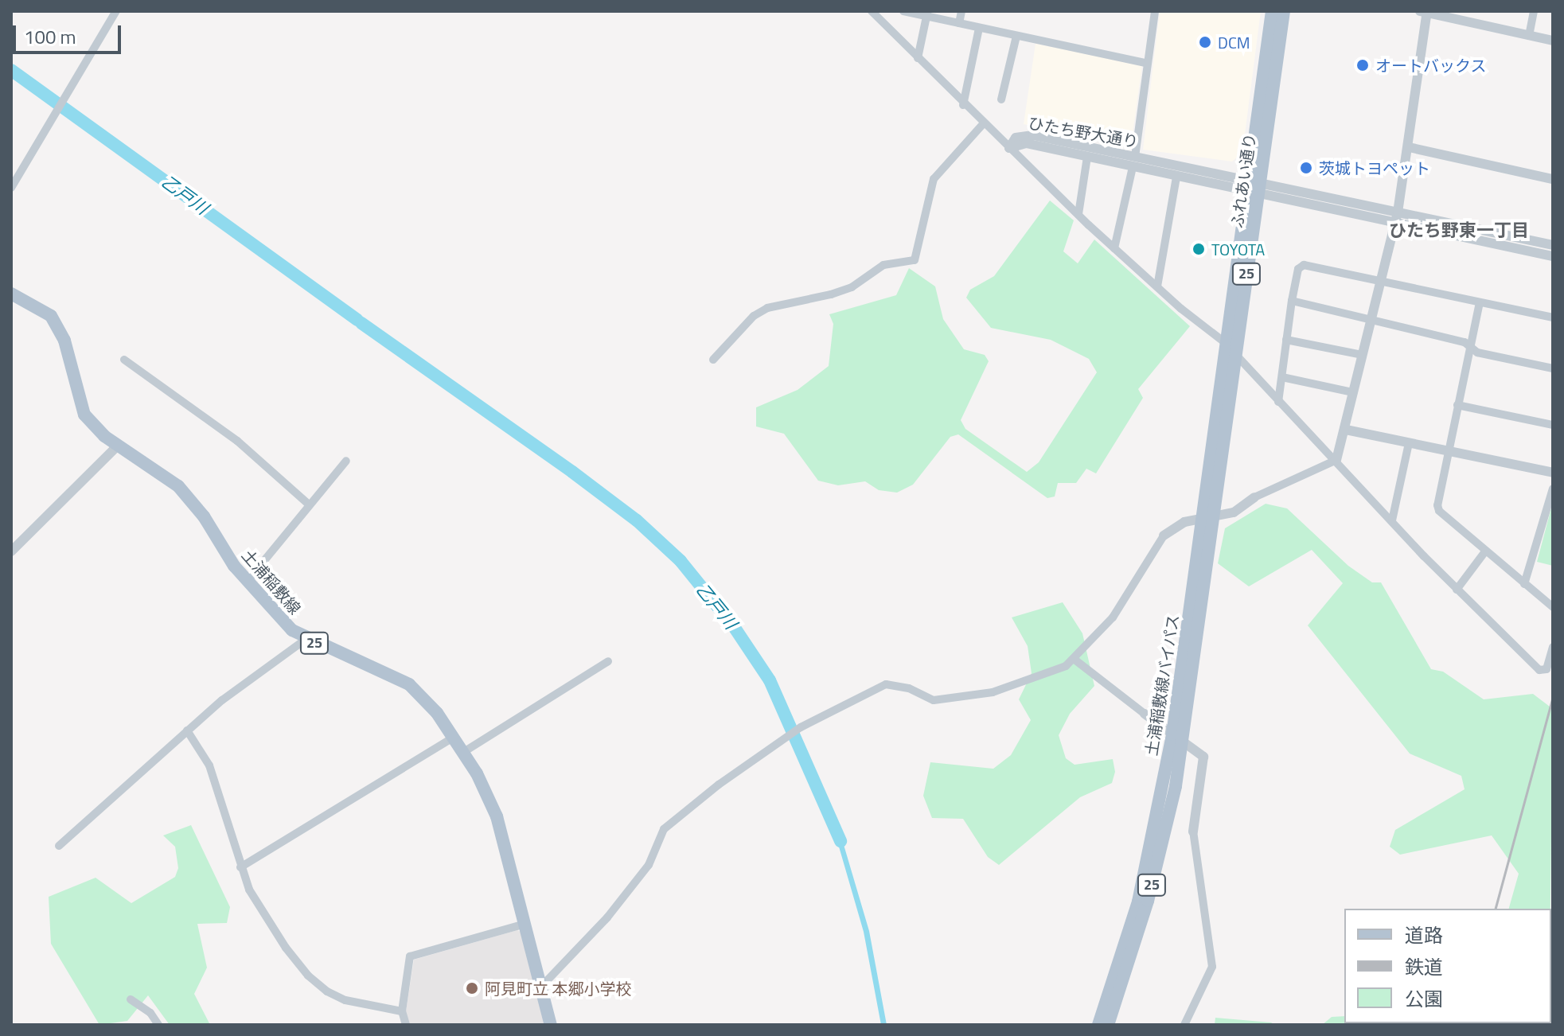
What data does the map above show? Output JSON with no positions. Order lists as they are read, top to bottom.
{
  "streets": {
    "main road": [
      "ふれあい通り",
      "25",
      "土浦稲敷線",
      "土浦稲敷線バイパス"
    ],
    "street": ["ひたち野大通り"]
  },
  "crossings": [
    ["ひたち野大通り", "ふれあい通り"],
    ["ふれあい通り", "土浦稲敷線バイパス"]
  ],
  "districts": ["ひたち野東一丁目"],
  "water": ["乙戸川"],
  "places": [
    "DCM",
    "オートバックス",
    "茨城トヨペット",
    "TOYOTA",
    "阿見町立 本郷小学校"
  ],
  "legend": ["道路", "鉄道", "公園"],
  "scale_bar": "100 m"
}
